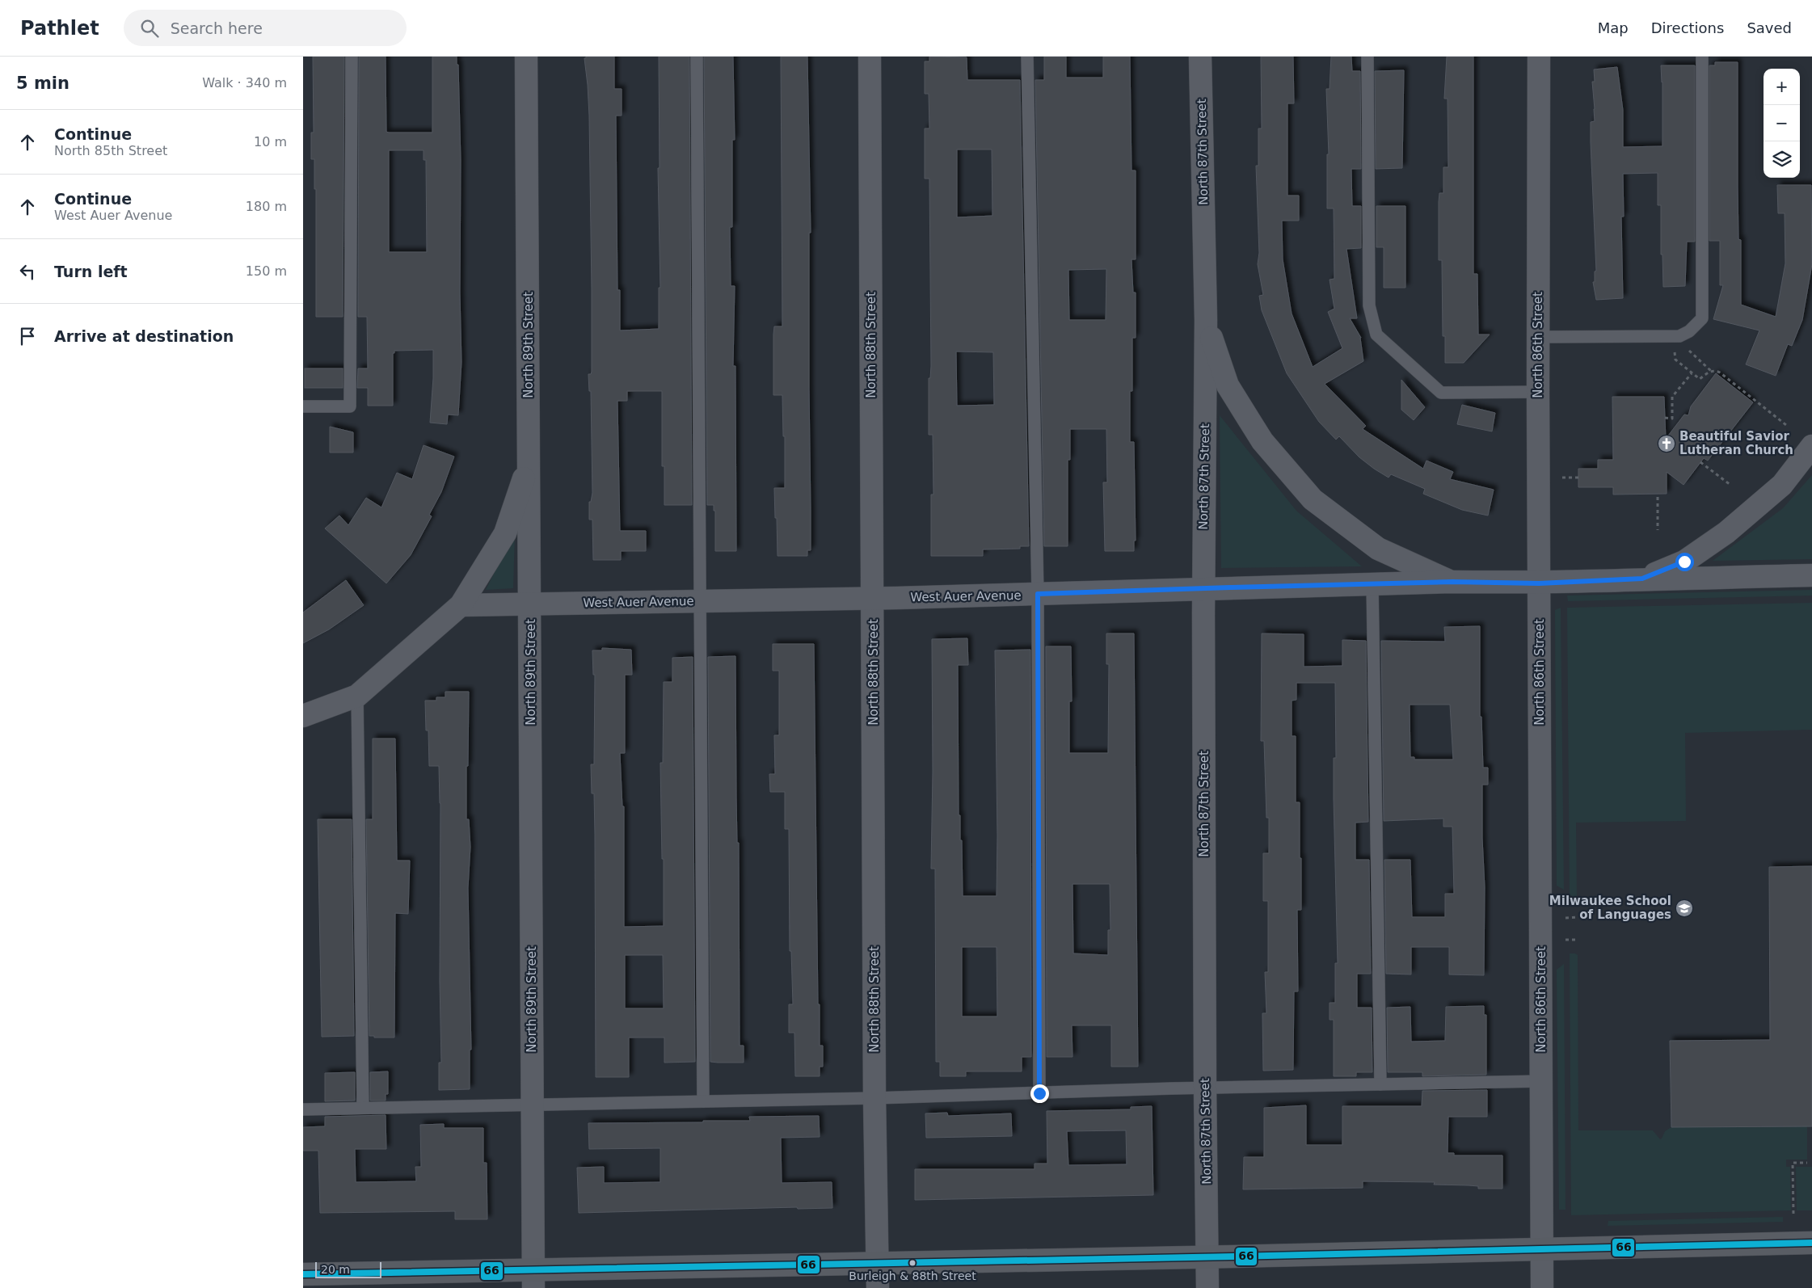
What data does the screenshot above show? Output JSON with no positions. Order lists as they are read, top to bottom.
{
  "streets": {
    "street": [
      "North 87th Street",
      "North 89th Street",
      "North 88th Street",
      "North 86th Street",
      "West Auer Avenue"
    ]
  },
  "crossings": [
    ["North 87th Street", "West Auer Avenue"],
    ["North 89th Street", "West Auer Avenue"],
    ["North 88th Street", "West Auer Avenue"],
    ["North 86th Street", "West Auer Avenue"]
  ],
  "places": {
    "church": ["Beautiful Savior Lutheran Church"],
    "school or university": ["Milwaukee School of Languages"],
    "other": ["Burleigh & 88th Street"]
  },
  "lines": ["transit line 66"],
  "scale_bar": "20 m",
  "page": {
    "header": "Pathlet",
    "search": "Search here",
    "nav": ["Map", "Directions", "Saved"],
    "heading": ["5 min", "Walk · 340 m"],
    "map_buttons": ["+", "−"],
    "list": [
      ["Continue", "North 85th Street", "10 m"],
      ["Continue", "West Auer Avenue", "180 m"],
      ["Turn left", "150 m"],
      "Arrive at destination"
    ],
    "scale": "20 m"
  }
}
